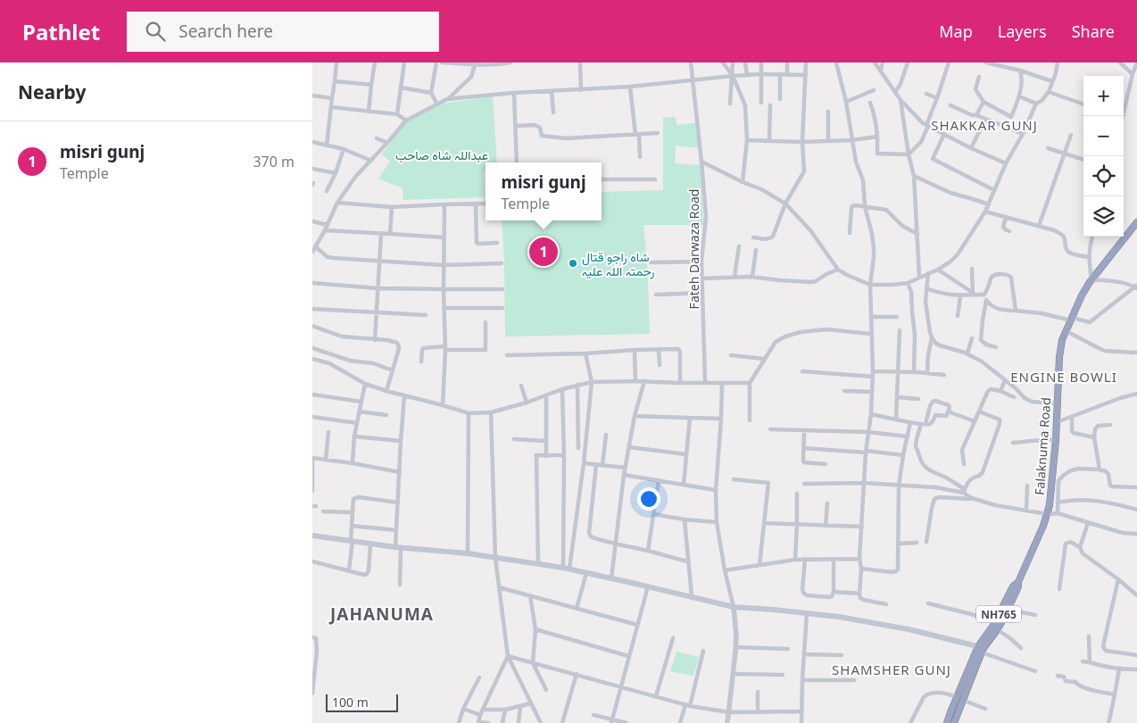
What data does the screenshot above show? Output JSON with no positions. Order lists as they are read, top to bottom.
{
  "streets": {
    "highway": ["Falaknuma Road", "NH765"],
    "street": ["Fateh Darwaza Road"]
  },
  "districts": [
    "SHAKKAR GUNJ",
    "ENGINE BOWLI",
    "JAHANUMA",
    "SHAMSHER GUNJ"
  ],
  "parks": ["عبداللہ شاہ صاحب"],
  "places": ["شاہ راجو قتال رحمتہ اللہ علیہ"],
  "scale_bar": "100 m",
  "page": {
    "header": "Pathlet",
    "search": "Search here",
    "nav": ["Map", "Layers", "Share"],
    "heading": "Nearby",
    "map_buttons": ["+", "−"],
    "list": [
      {
        "mark": "1",
        "name": "misri gunj",
        "note": "Temple",
        "value": "370 m"
      }
    ],
    "popup": ["misri gunj", "Temple"],
    "pins": "1",
    "scale": "100 m"
  }
}
